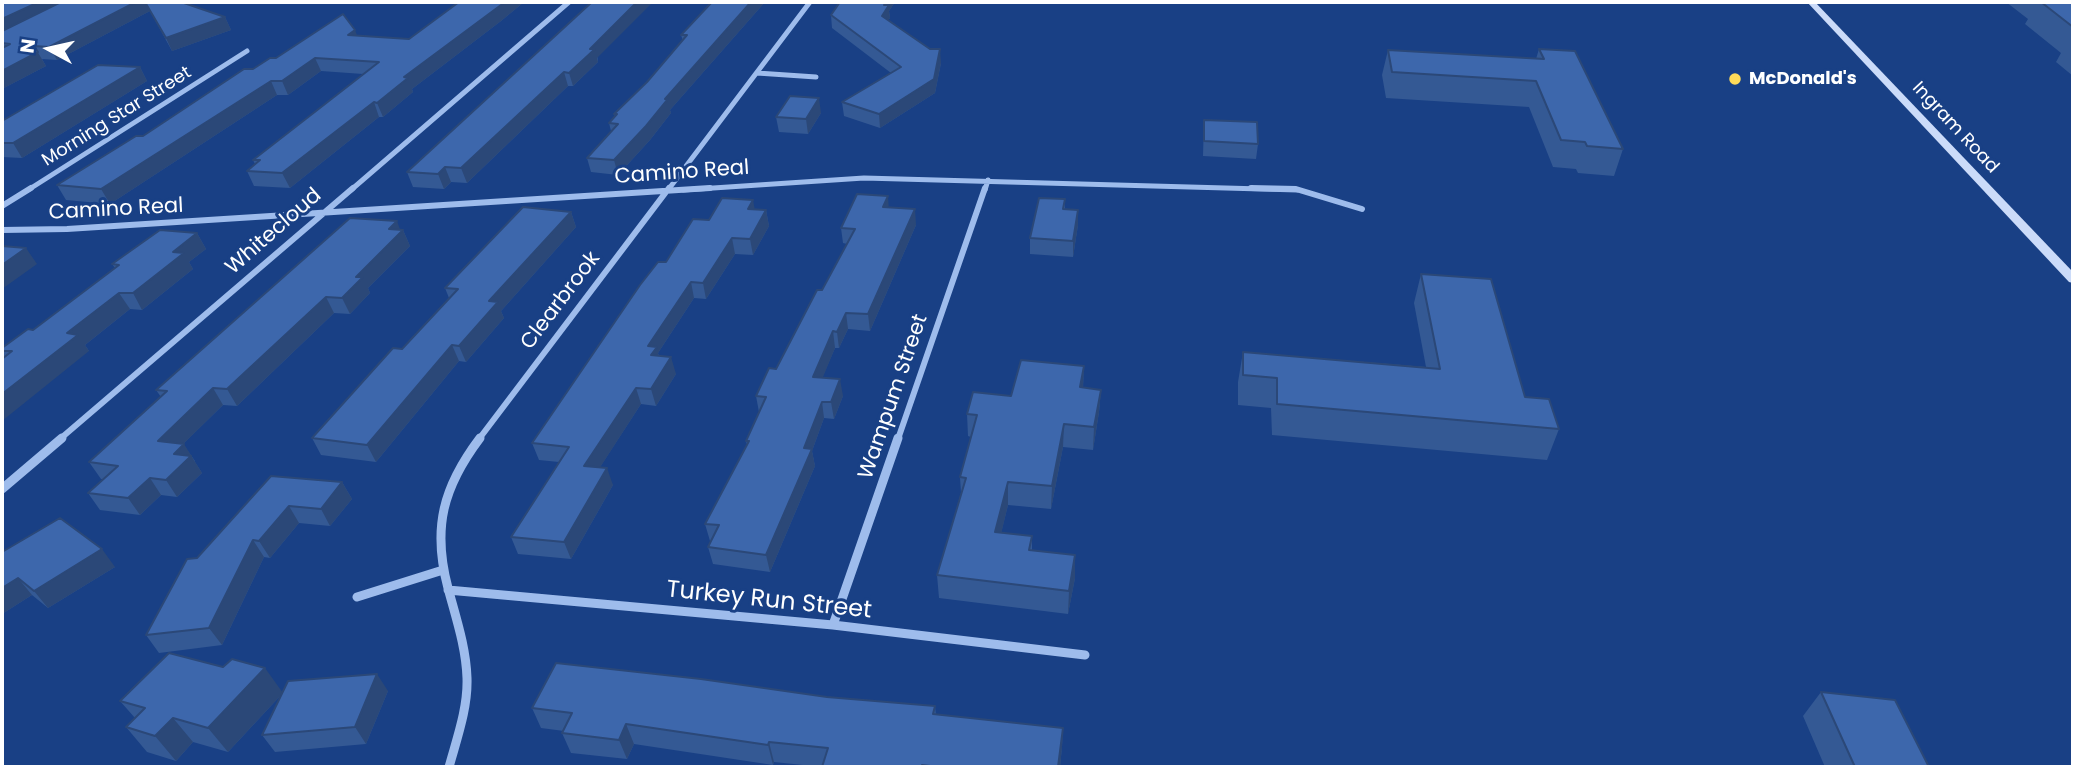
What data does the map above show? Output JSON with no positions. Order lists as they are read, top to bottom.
{
  "streets": {
    "main road": ["Ingram Road"],
    "street": [
      "Morning Star Street",
      "Camino Real",
      "Whitecloud",
      "Clearbrook",
      "Wampum Street",
      "Turkey Run Street"
    ]
  },
  "crossings": [
    ["Camino Real", "Whitecloud"],
    ["Camino Real", "Clearbrook"],
    ["Camino Real", "Wampum Street"],
    ["Clearbrook", "Turkey Run Street"],
    ["Wampum Street", "Turkey Run Street"]
  ],
  "places": ["McDonald's"],
  "north": "left"
}
